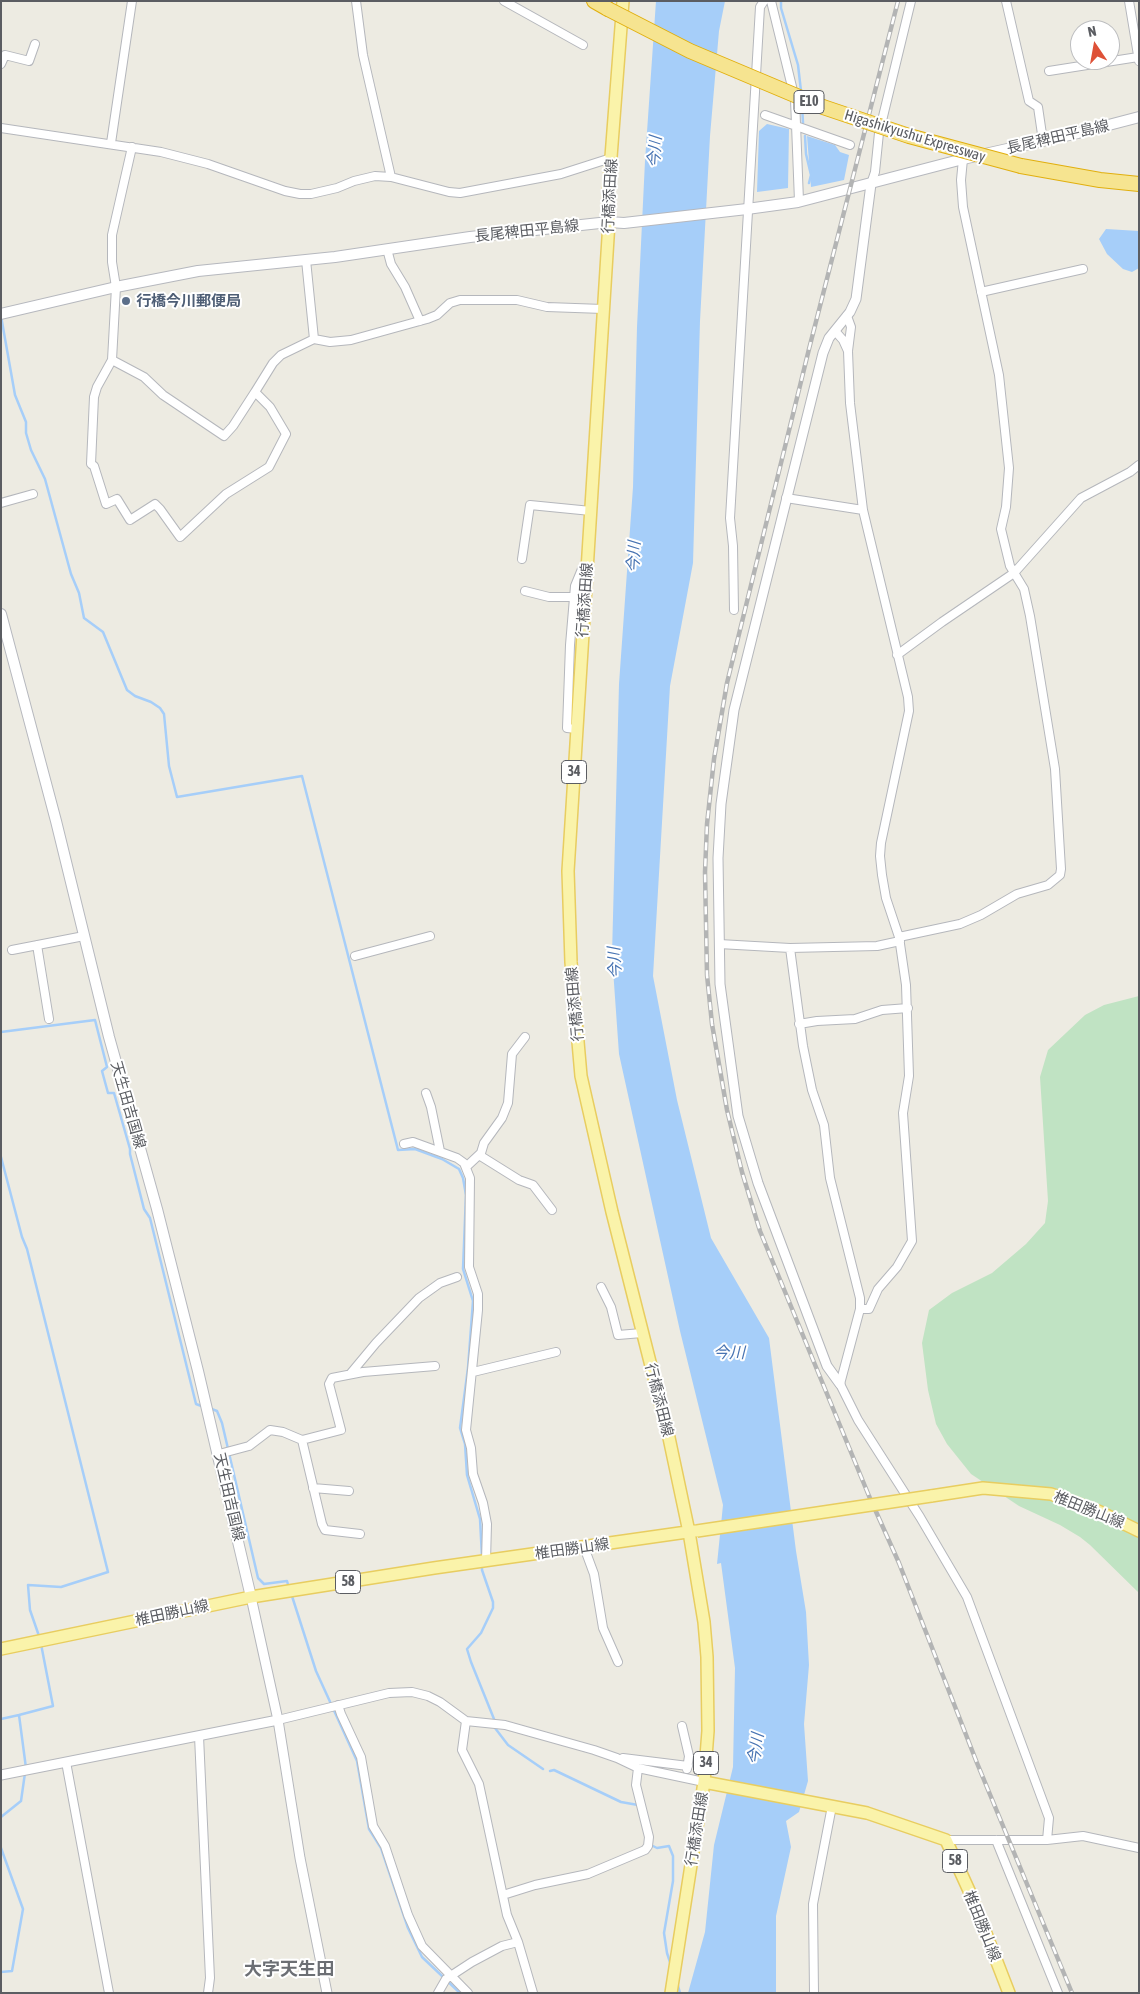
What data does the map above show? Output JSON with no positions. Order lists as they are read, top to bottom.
{
  "streets": {
    "highway": ["E10", "Higashikyushu Expressway"],
    "main road": [
      "長尾稗田平島線",
      "行橋添田線",
      "34",
      "天生田吉国線",
      "椎田勝山線",
      "58"
    ]
  },
  "crossings": [
    ["長尾稗田平島線", "行橋添田線"],
    ["行橋添田線", "椎田勝山線"],
    ["行橋添田線", "58"],
    ["天生田吉国線", "椎田勝山線"],
    ["椎田勝山線", "58"]
  ],
  "districts": ["大字天生田"],
  "water": ["今川"],
  "places": ["行橋今川郵便局"],
  "north": "top"
}
